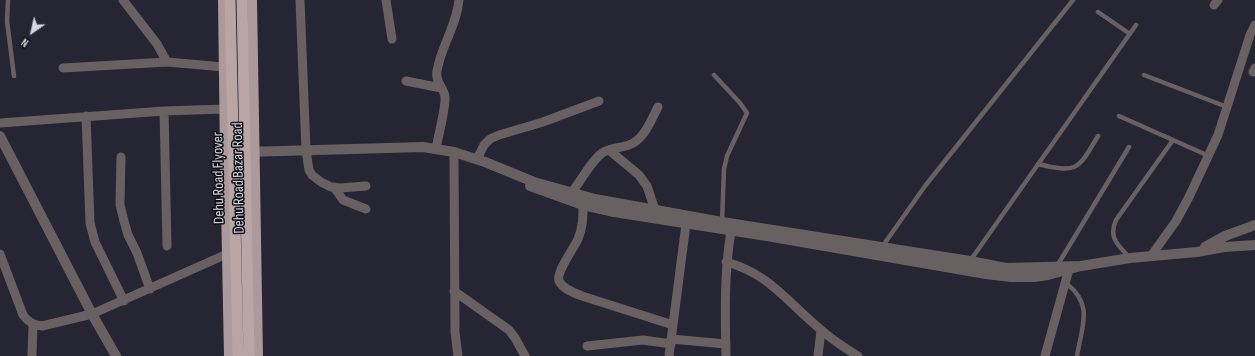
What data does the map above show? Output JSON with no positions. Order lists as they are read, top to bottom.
{
  "streets": {
    "highway": ["Dehu Road Flyover"],
    "main road": ["Dehu Road Bazar Road"]
  },
  "north": "bottom left"
}
